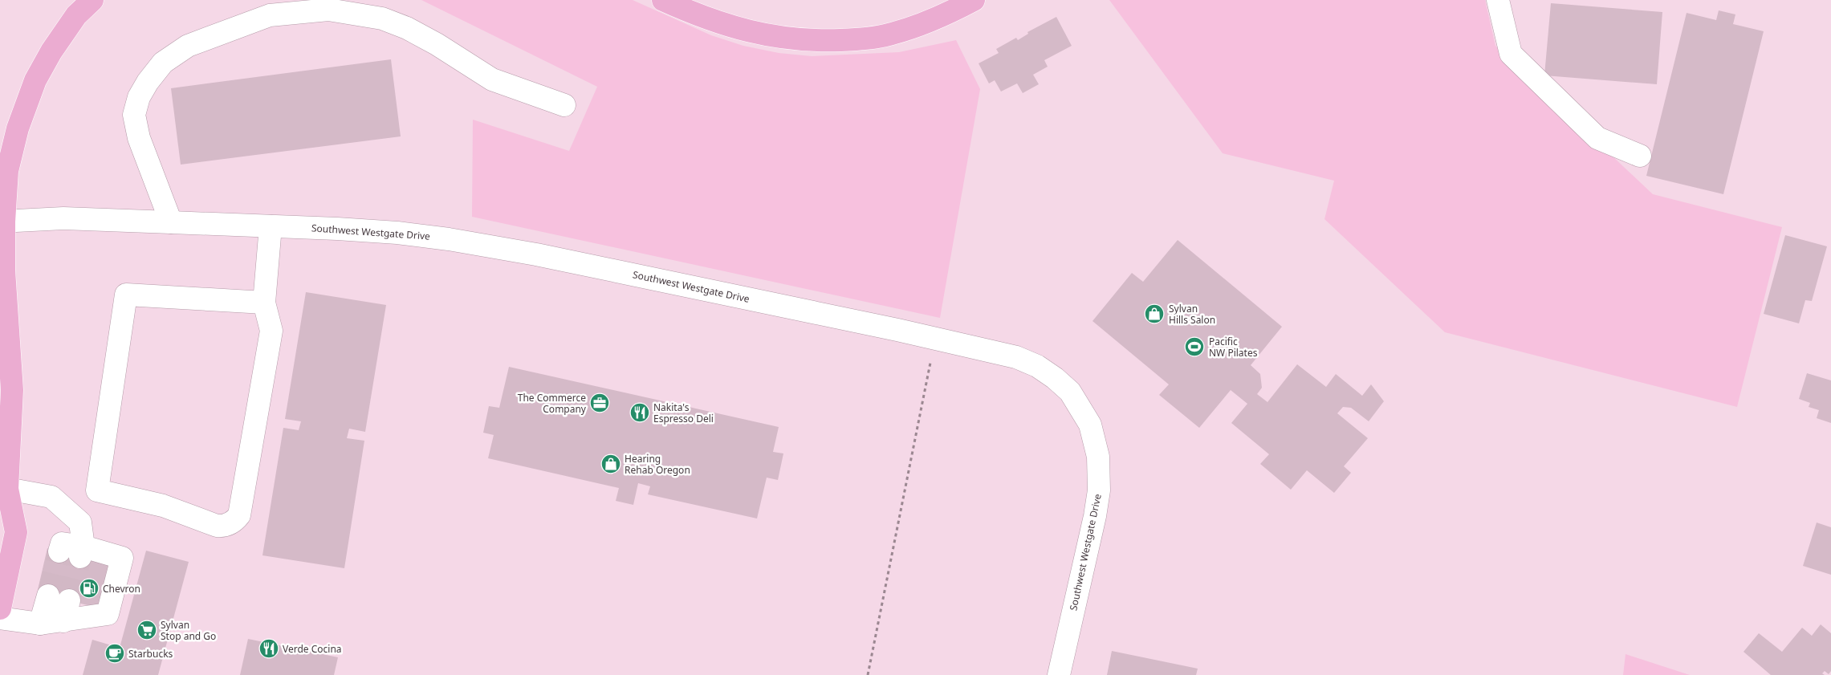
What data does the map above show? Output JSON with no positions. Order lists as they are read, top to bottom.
{
  "streets": {
    "street": ["Southwest Westgate Drive"]
  },
  "places": {
    "shop": ["Sylvan Hills Salon", "Hearing Rehab Oregon"],
    "sports": ["Pacific NW Pilates"],
    "office": ["The Commerce Company"],
    "restaurant": ["Nakita's Espresso Deli", "Verde Cocina"],
    "fuel station": ["Chevron"],
    "supermarket": ["Sylvan Stop and Go"],
    "cafe": ["Starbucks"]
  }
}
